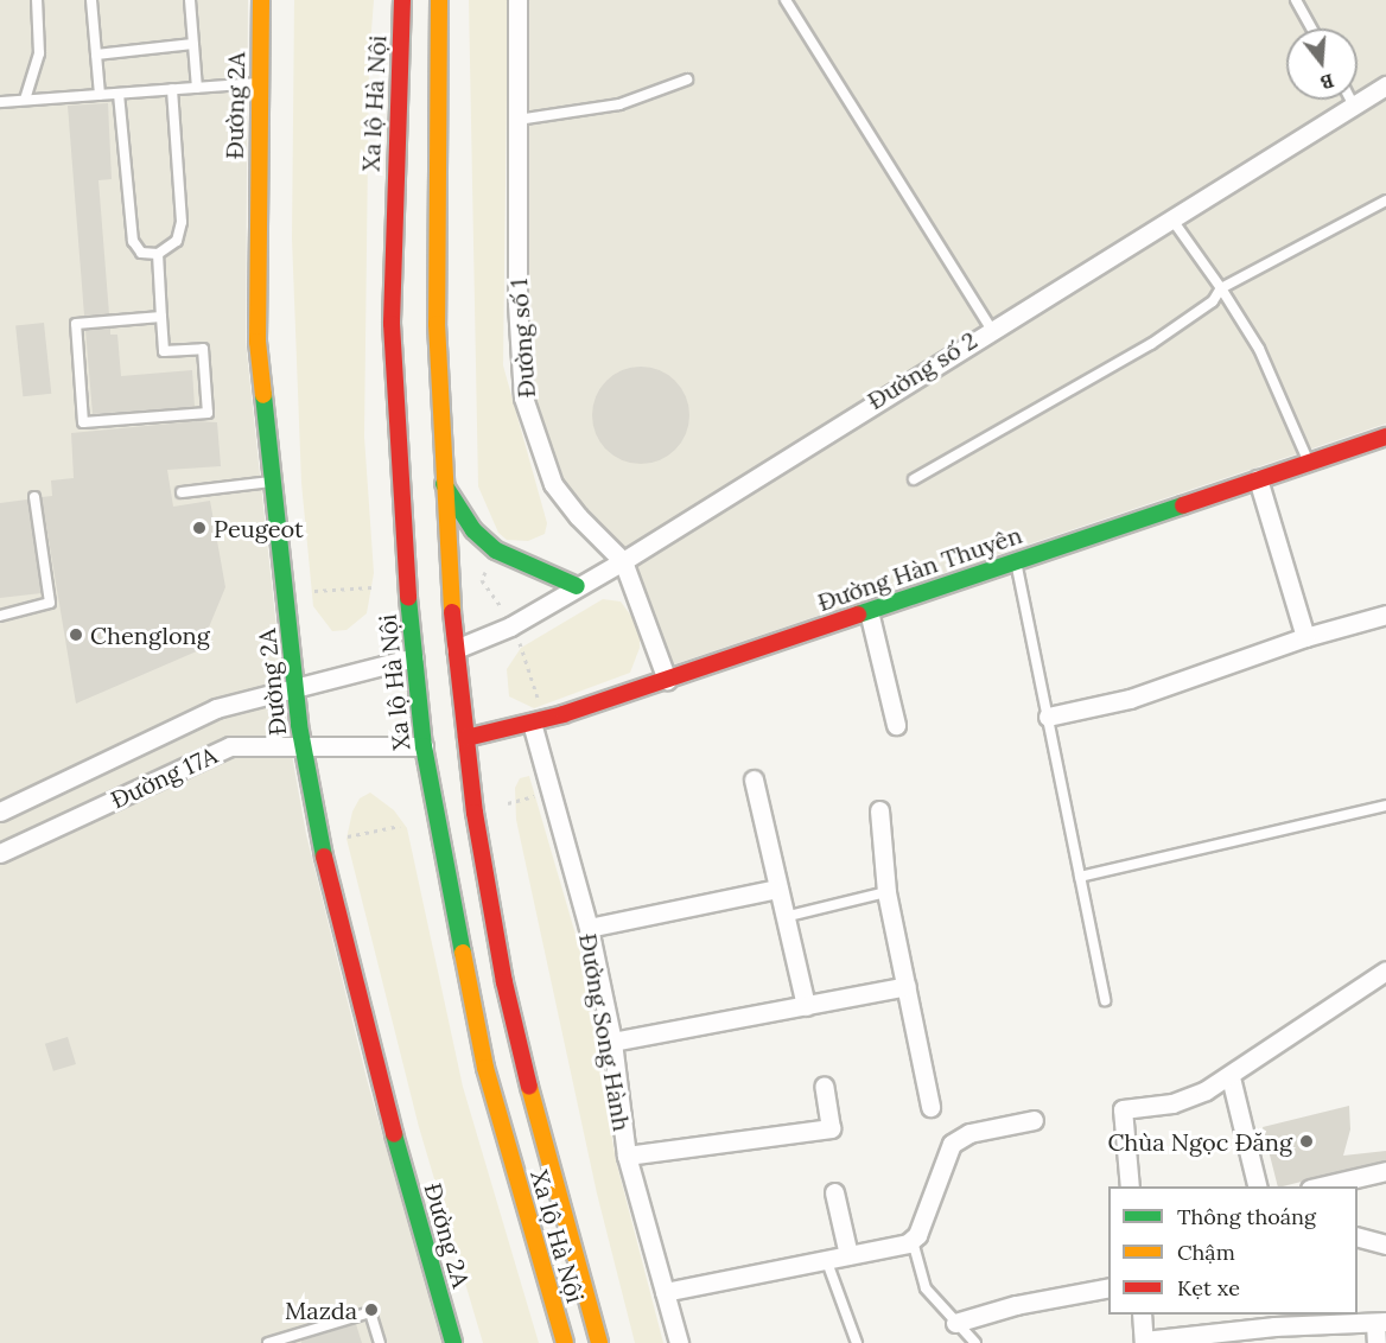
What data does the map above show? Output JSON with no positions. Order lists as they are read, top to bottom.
{
  "streets": {
    "main road": ["Xa lộ Hà Nội", "Đường 2A", "Đường Hàn Thuyên"],
    "street": [
      "Đường số 1",
      "Đường số 2",
      "Đường 17A",
      "Đường Song Hành"
    ]
  },
  "crossings": [
    ["Xa lộ Hà Nội", "Đường số 2"],
    ["Xa lộ Hà Nội", "Đường Hàn Thuyên"],
    ["Xa lộ Hà Nội", "Đường 17A"],
    ["Đường 2A", "Đường 17A"],
    ["Đường số 1", "Đường số 2"],
    ["Đường số 1", "Đường Hàn Thuyên"],
    ["Đường Hàn Thuyên", "Đường 17A"],
    ["Đường Hàn Thuyên", "Đường Song Hành"]
  ],
  "places": [
    "Peugeot",
    "Chenglong",
    "Chùa Ngọc Đăng",
    "Mazda"
  ],
  "legend": ["Thông thoáng", "Chậm", "Kẹt xe"],
  "north": "bottom"
}
